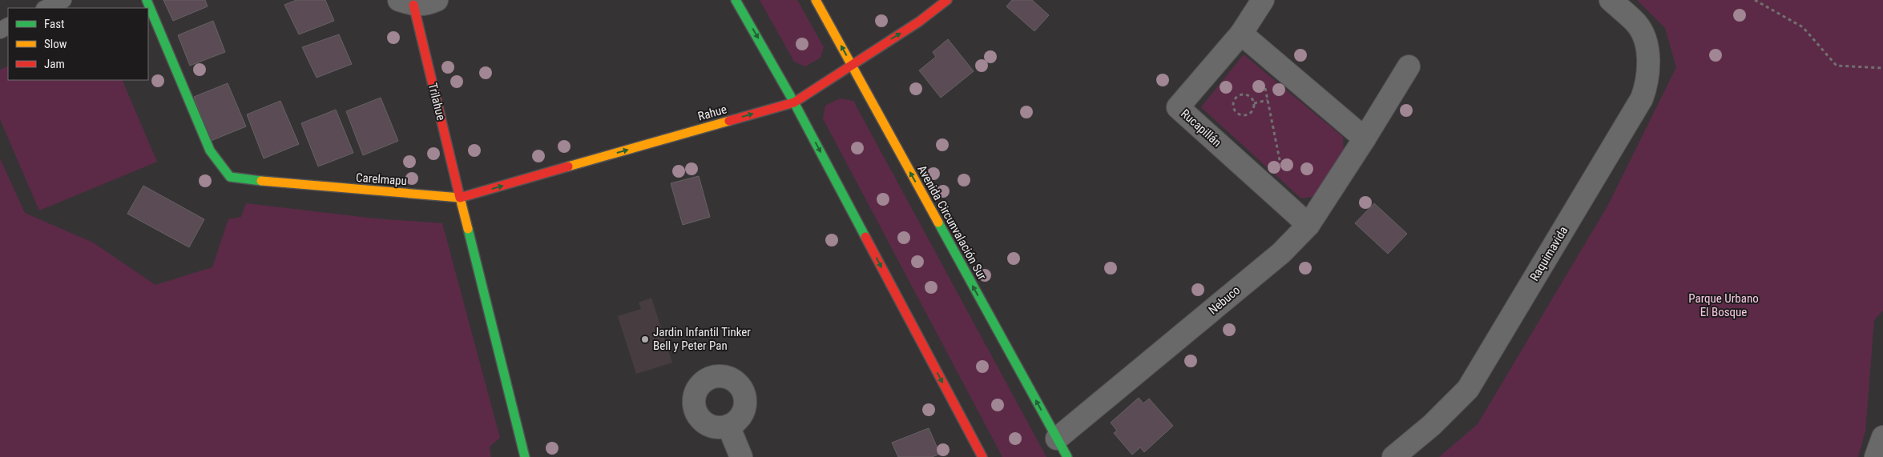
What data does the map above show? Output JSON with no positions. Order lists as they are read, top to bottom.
{
  "streets": {
    "street": [
      "Trilahue",
      "Rahue",
      "Rucapillán",
      "Carelmapu",
      "Avenida Circunvalación Sur",
      "Raquimavida",
      "Nebuco"
    ]
  },
  "crossings": [
    ["Trilahue", "Rahue"],
    ["Trilahue", "Carelmapu"],
    ["Rahue", "Carelmapu"],
    ["Rahue", "Avenida Circunvalación Sur"],
    ["Rucapillán", "Nebuco"],
    ["Avenida Circunvalación Sur", "Nebuco"]
  ],
  "one_way": ["Rahue"],
  "parks": ["Parque Urbano El Bosque"],
  "places": ["Jardin Infantil Tinker Bell y Peter Pan"],
  "legend": ["Fast", "Slow", "Jam"]
}
